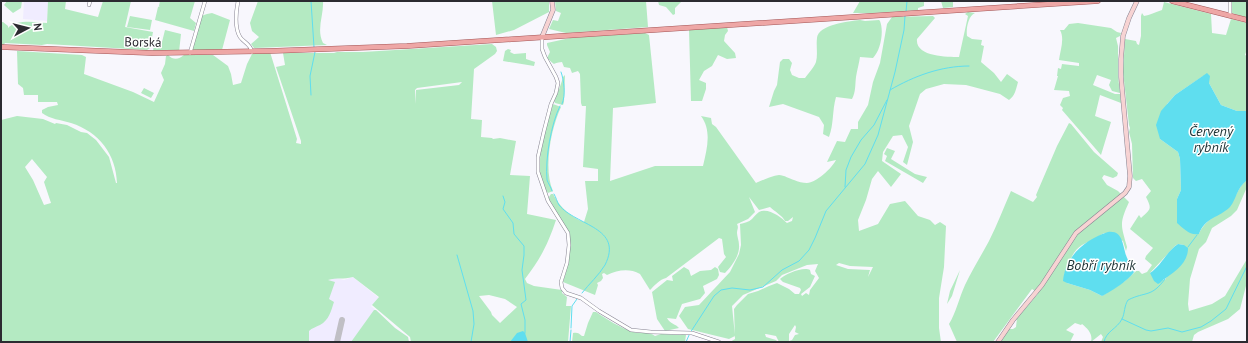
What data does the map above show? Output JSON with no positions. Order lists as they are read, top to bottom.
{
  "streets": {
    "main road": ["Borská"]
  },
  "water": ["Červený rybník", "Bobří rybník"],
  "north": "right"
}
